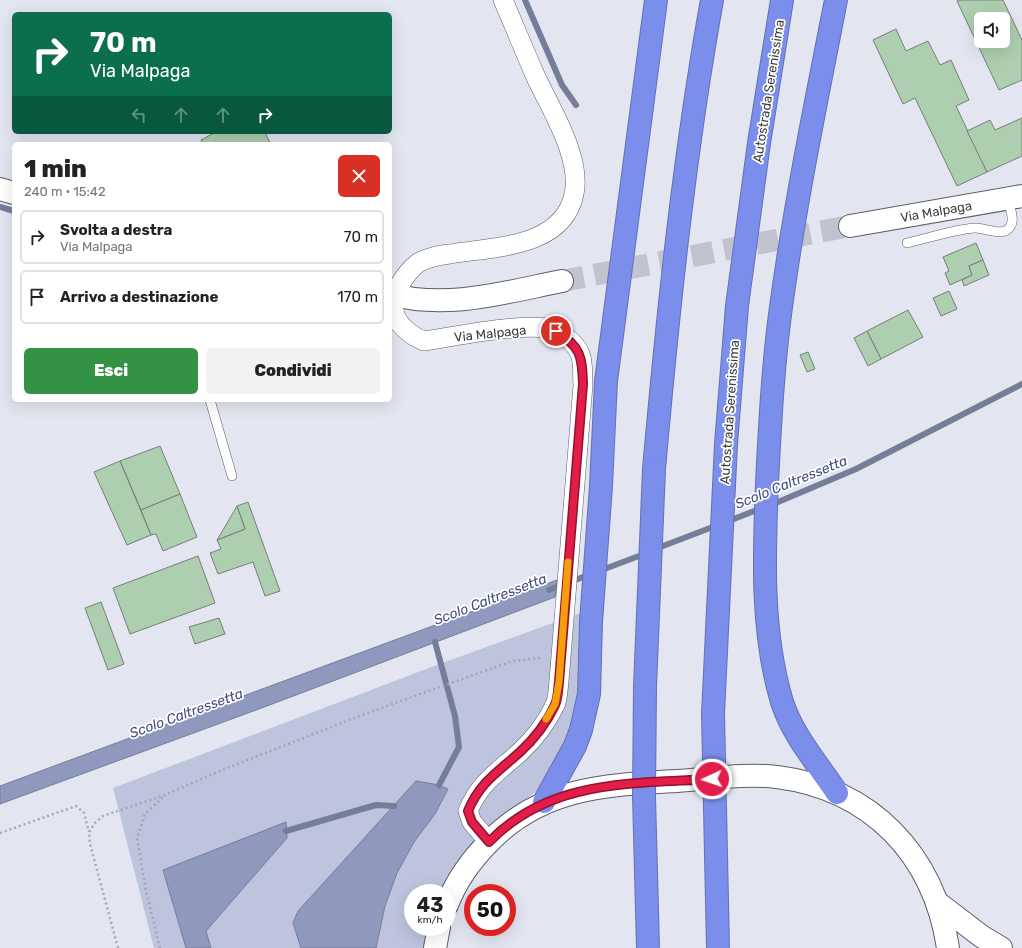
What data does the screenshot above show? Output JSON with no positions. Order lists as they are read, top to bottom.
{
  "streets": {
    "highway": ["Autostrada Serenissima"],
    "main road": ["Via Malpaga"]
  },
  "water": ["Scolo Caltressetta"],
  "page": {
    "turn": ["70 m", "Via Malpaga"],
    "heading": ["1 min", "240 m · 15:42"],
    "list": [
      {
        "name": "Svolta a destra",
        "note": "Via Malpaga",
        "value": "70 m"
      },
      {
        "name": "Arrivo a destinazione",
        "value": "170 m"
      }
    ],
    "buttons": ["Esci", "Condividi"],
    "speed": "43 km/h",
    "limit": "50"
  }
}
